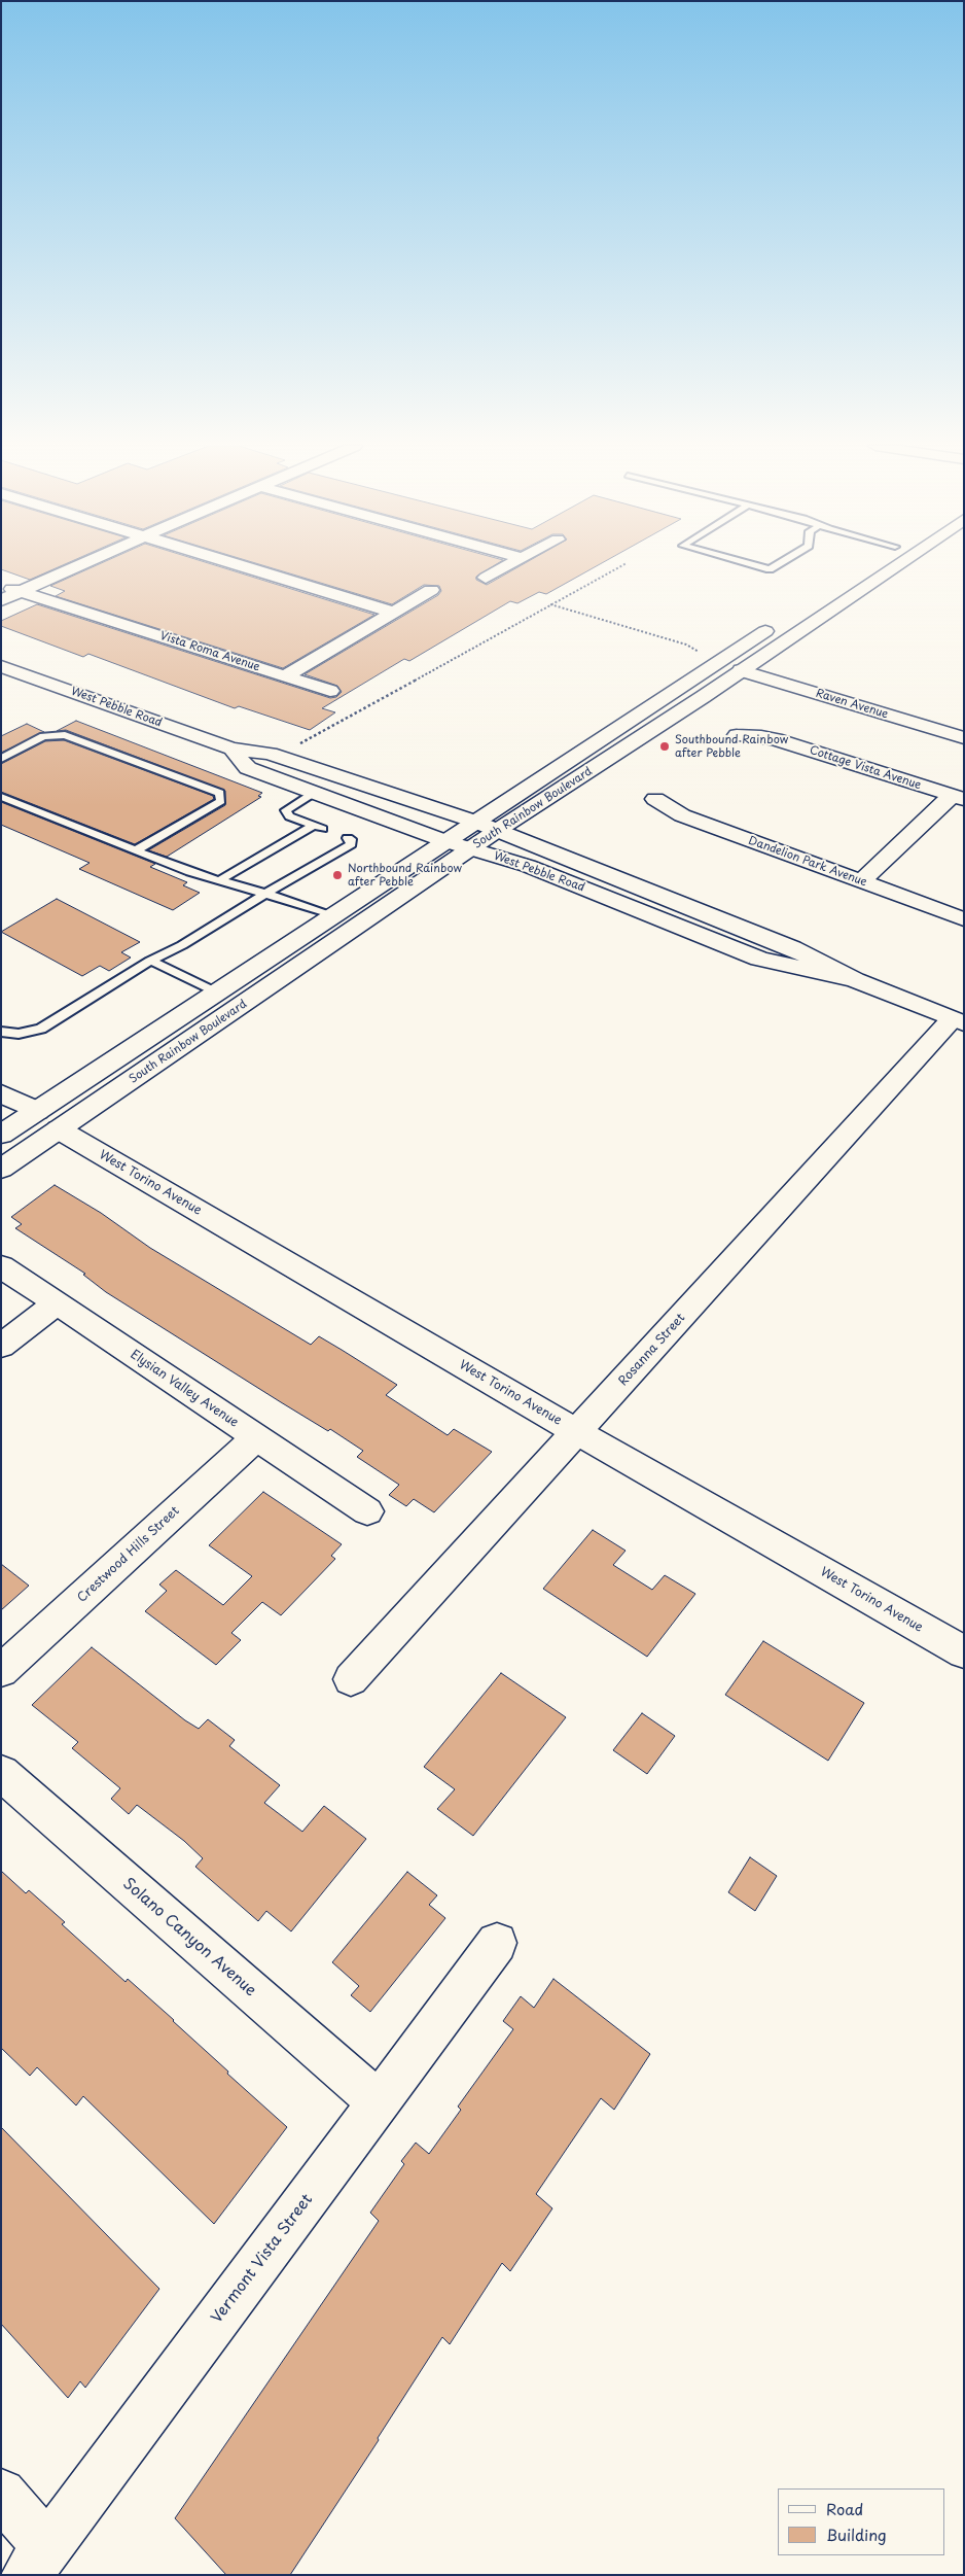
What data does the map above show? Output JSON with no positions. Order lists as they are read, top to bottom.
{
  "streets": {
    "main road": [
      "Vista Roma Avenue",
      "Raven Avenue",
      "West Pebble Road",
      "Cottage Vista Avenue",
      "South Rainbow Boulevard",
      "Dandelion Park Avenue",
      "West Torino Avenue",
      "Rosanna Street",
      "Elysian Valley Avenue",
      "Crestwood Hills Street",
      "Solano Canyon Avenue",
      "Vermont Vista Street"
    ]
  },
  "crossings": [
    ["Raven Avenue", "South Rainbow Boulevard"],
    ["West Pebble Road", "South Rainbow Boulevard"],
    ["West Pebble Road", "Rosanna Street"],
    ["South Rainbow Boulevard", "West Torino Avenue"],
    ["West Torino Avenue", "Rosanna Street"],
    ["Elysian Valley Avenue", "Crestwood Hills Street"],
    ["Solano Canyon Avenue", "Vermont Vista Street"]
  ],
  "places": ["Southbound Rainbow after Pebble", "Northbound Rainbow after Pebble"],
  "legend": ["Road", "Building"]
}
